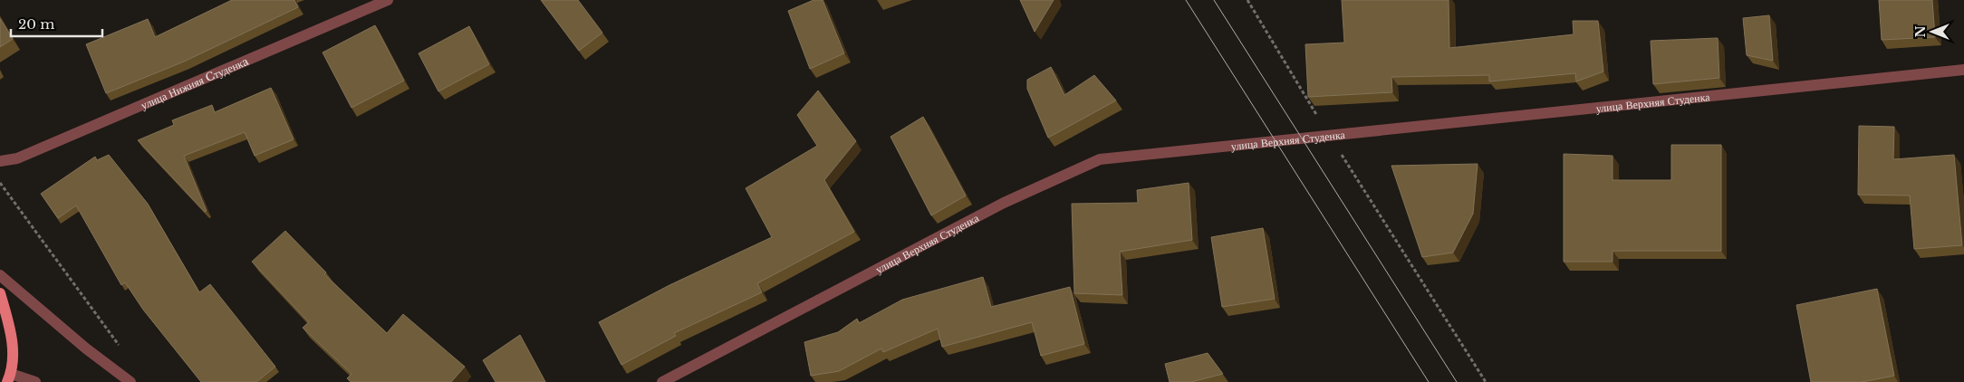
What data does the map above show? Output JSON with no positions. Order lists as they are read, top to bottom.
{
  "streets": {
    "street": ["улица Нижняя Cтуденкa", "улица Верхняя Студенка"]
  },
  "scale_bar": "20 m",
  "north": "left"
}
